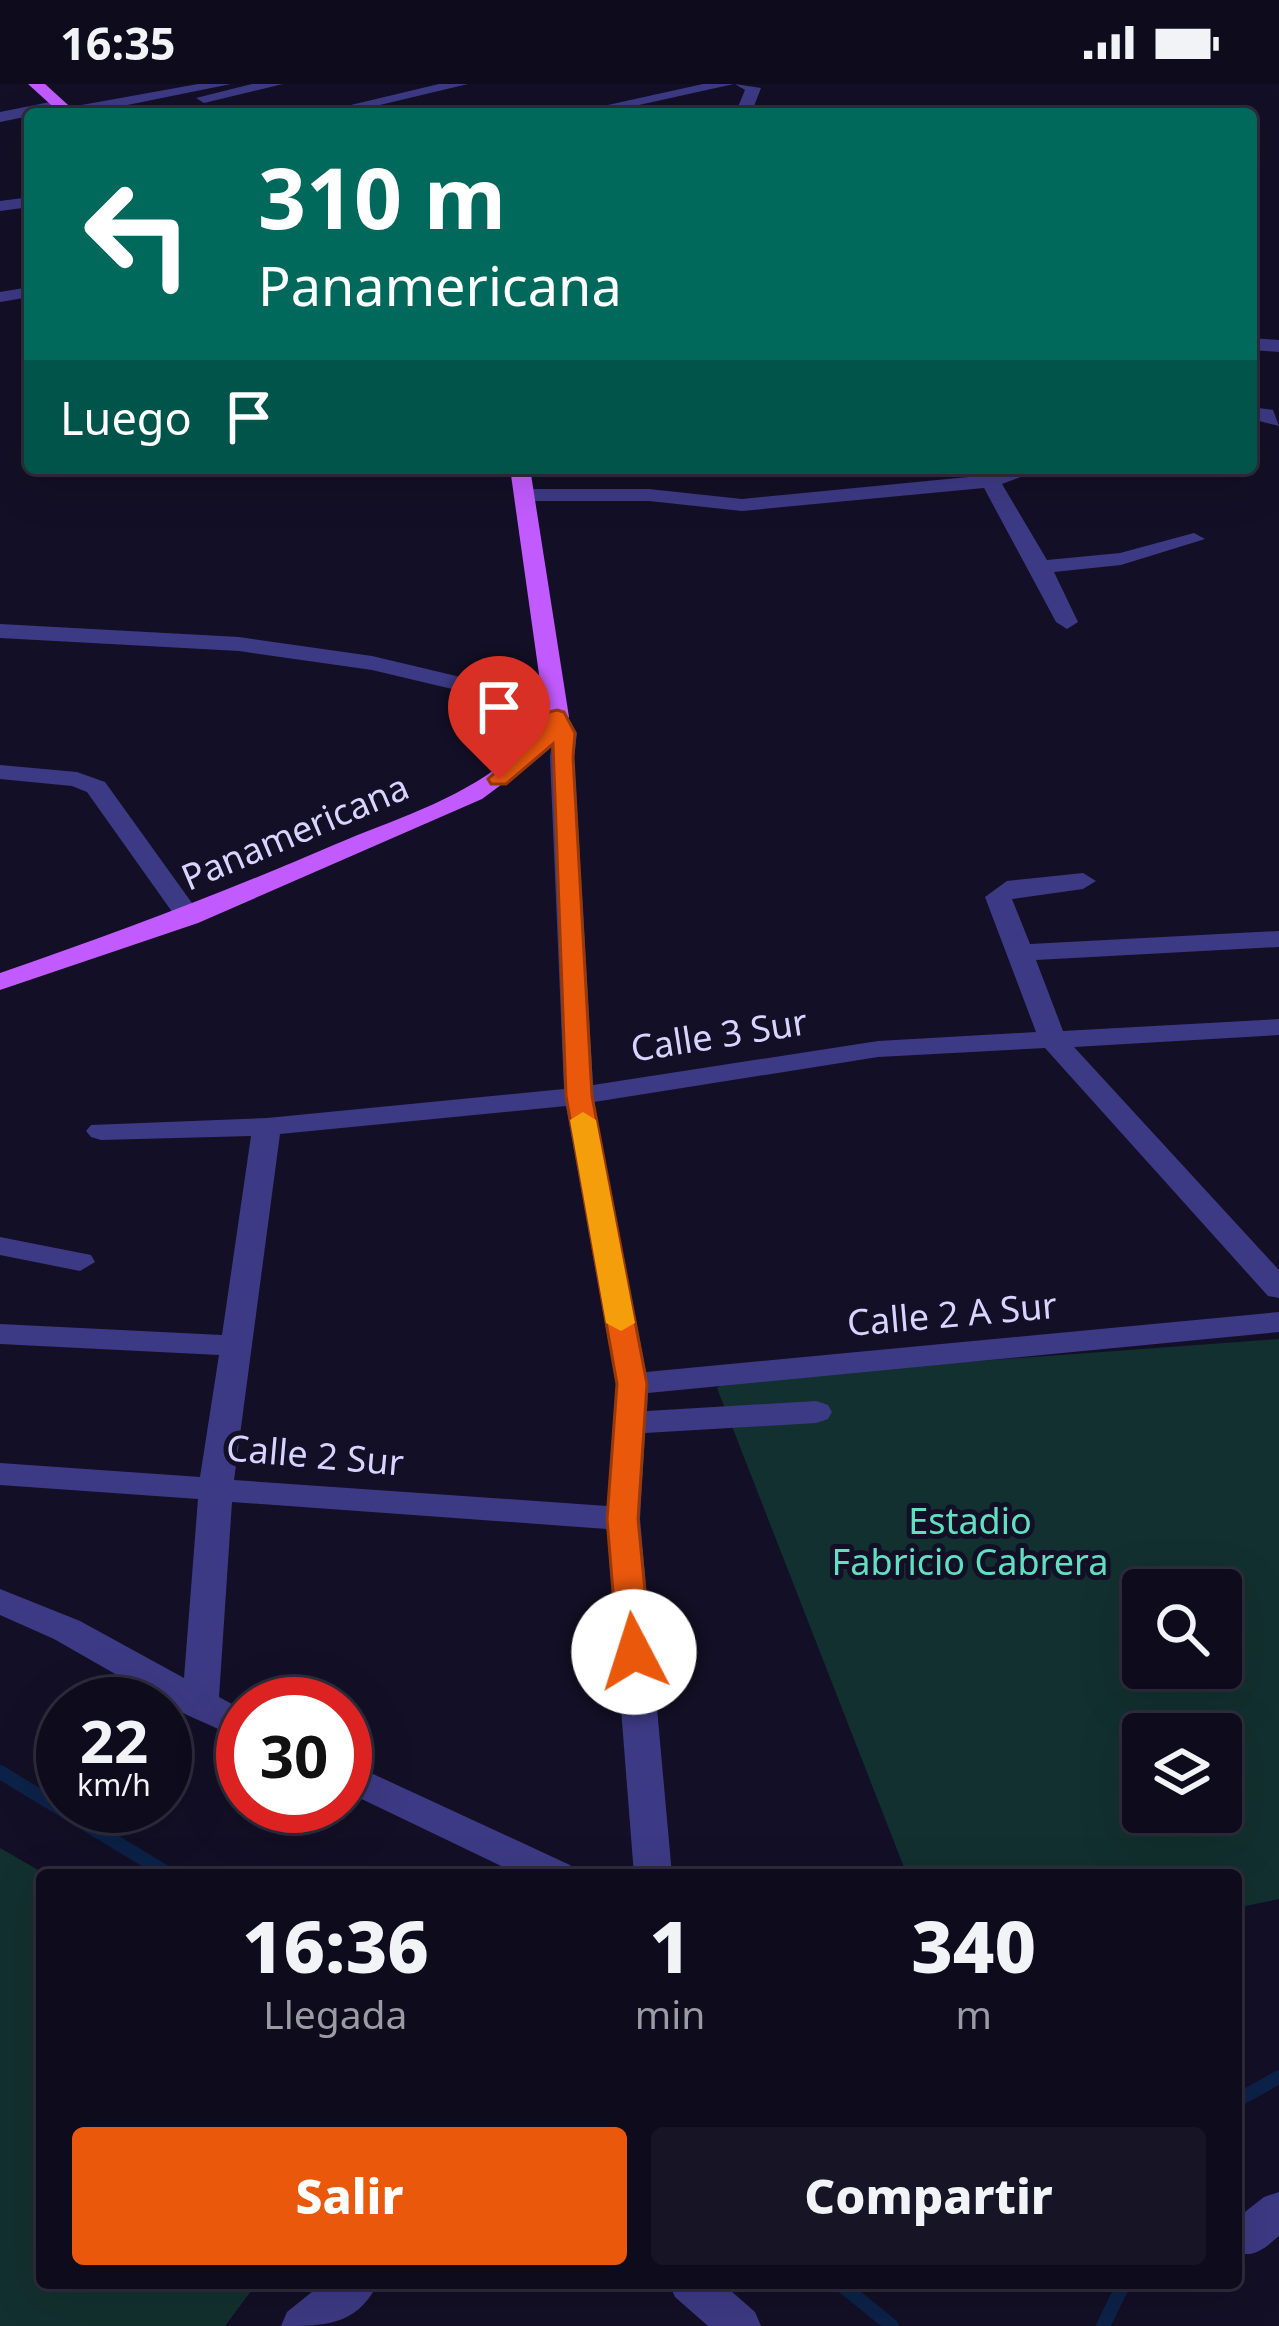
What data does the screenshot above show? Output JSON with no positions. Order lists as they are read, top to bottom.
{
  "streets": {
    "main road": ["Panamericana"],
    "street": ["Calle 3 Sur", "Calle 2 A Sur", "Calle 2 Sur"]
  },
  "parks": ["Estadio Fabricio Cabrera"],
  "page": {
    "status": "16:35",
    "turn": ["310 m", "Panamericana"],
    "then": "Luego",
    "speed": "22 km/h",
    "limit": "30",
    "eta": [
      "16:36",
      "Llegada",
      "1",
      "min",
      "340",
      "m"
    ],
    "buttons": ["Salir", "Compartir"]
  }
}
